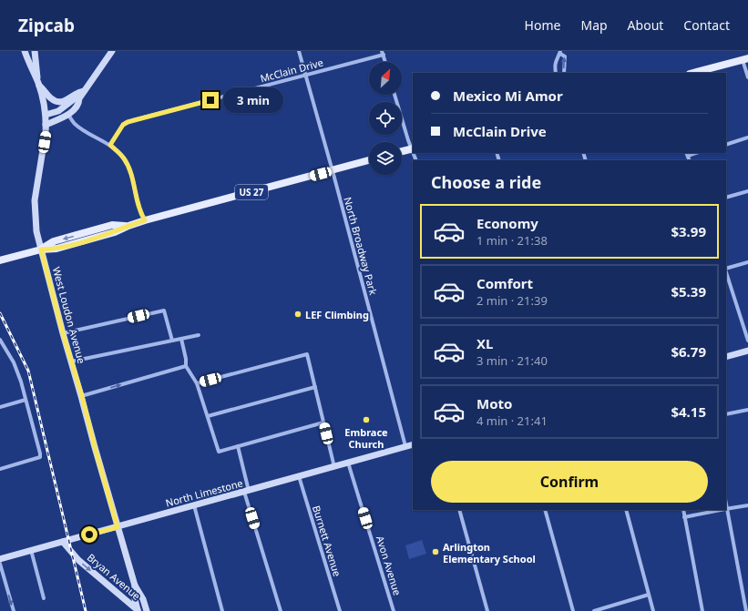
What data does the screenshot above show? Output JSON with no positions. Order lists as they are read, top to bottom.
{
  "streets": {
    "main road": ["US 27"],
    "street": [
      "McClain Drive",
      "North Broadway Park",
      "West Loudon Avenue",
      "North Limestone",
      "Burnett Avenue",
      "Avon Avenue",
      "Bryan Avenue"
    ]
  },
  "crossings": [
    ["McClain Drive", "North Broadway Park"],
    ["US 27", "North Broadway Park"],
    ["US 27", "West Loudon Avenue"],
    ["North Broadway Park", "North Limestone"],
    ["West Loudon Avenue", "North Limestone"],
    ["North Limestone", "Burnett Avenue"],
    ["North Limestone", "Avon Avenue"],
    ["North Limestone", "Bryan Avenue"]
  ],
  "one_way": ["Bryan Avenue"],
  "places": ["LEF Climbing", "Embrace Church", "Arlington Elementary School"],
  "north": "top right",
  "page": {
    "header": "Zipcab",
    "nav": [
      "Home",
      "Map",
      "About",
      "Contact"
    ],
    "banner": ["Mexico Mi Amor", "McClain Drive"],
    "bubble": "3 min",
    "heading": "Choose a ride",
    "list": [
      {
        "name": "Economy",
        "note": "1 min · 21:38",
        "value": "$3.99"
      },
      {
        "name": "Comfort",
        "note": "2 min · 21:39",
        "value": "$5.39"
      },
      {
        "name": "XL",
        "note": "3 min · 21:40",
        "value": "$6.79"
      },
      {
        "name": "Moto",
        "note": "4 min · 21:41",
        "value": "$4.15"
      }
    ],
    "buttons": "Confirm"
  }
}
